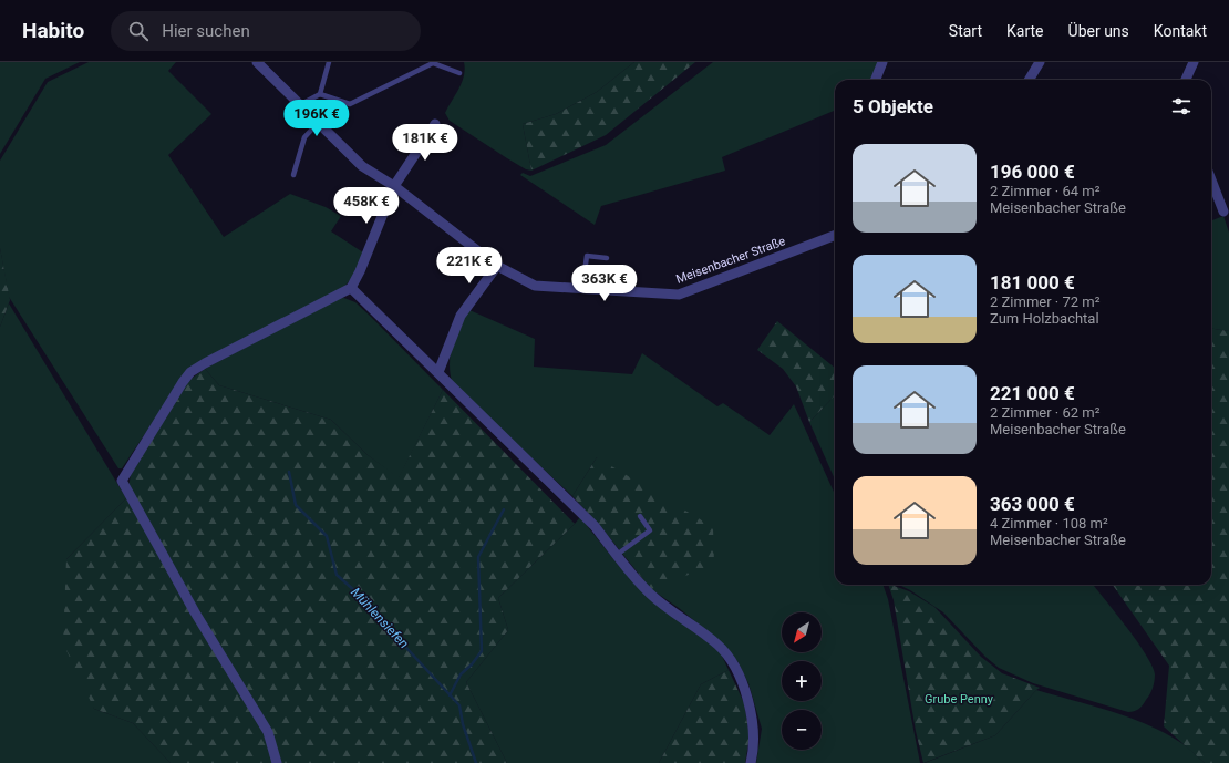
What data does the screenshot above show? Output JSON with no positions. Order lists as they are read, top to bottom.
{
  "streets": {
    "street": ["Meisenbacher Straße"]
  },
  "water": ["Mühlensiefen"],
  "parks": ["Grube Penny"],
  "north": "bottom left",
  "page": {
    "header": "Habito",
    "search": "Hier suchen",
    "nav": [
      "Start",
      "Karte",
      "Über uns",
      "Kontakt"
    ],
    "heading": "5 Objekte",
    "price": [
      "196K €",
      "181K €",
      "458K €",
      "221K €",
      "363K €"
    ],
    "list": [
      {
        "name": "196 000 €",
        "note": "2 Zimmer · 64 m² · Meisenbacher Straße"
      },
      {
        "name": "181 000 €",
        "note": "2 Zimmer · 72 m² · Zum Holzbachtal"
      },
      {
        "name": "221 000 €",
        "note": "2 Zimmer · 62 m² · Meisenbacher Straße"
      },
      {
        "name": "363 000 €",
        "note": "4 Zimmer · 108 m² · Meisenbacher Straße"
      }
    ],
    "map_buttons": ["+", "−"]
  }
}
